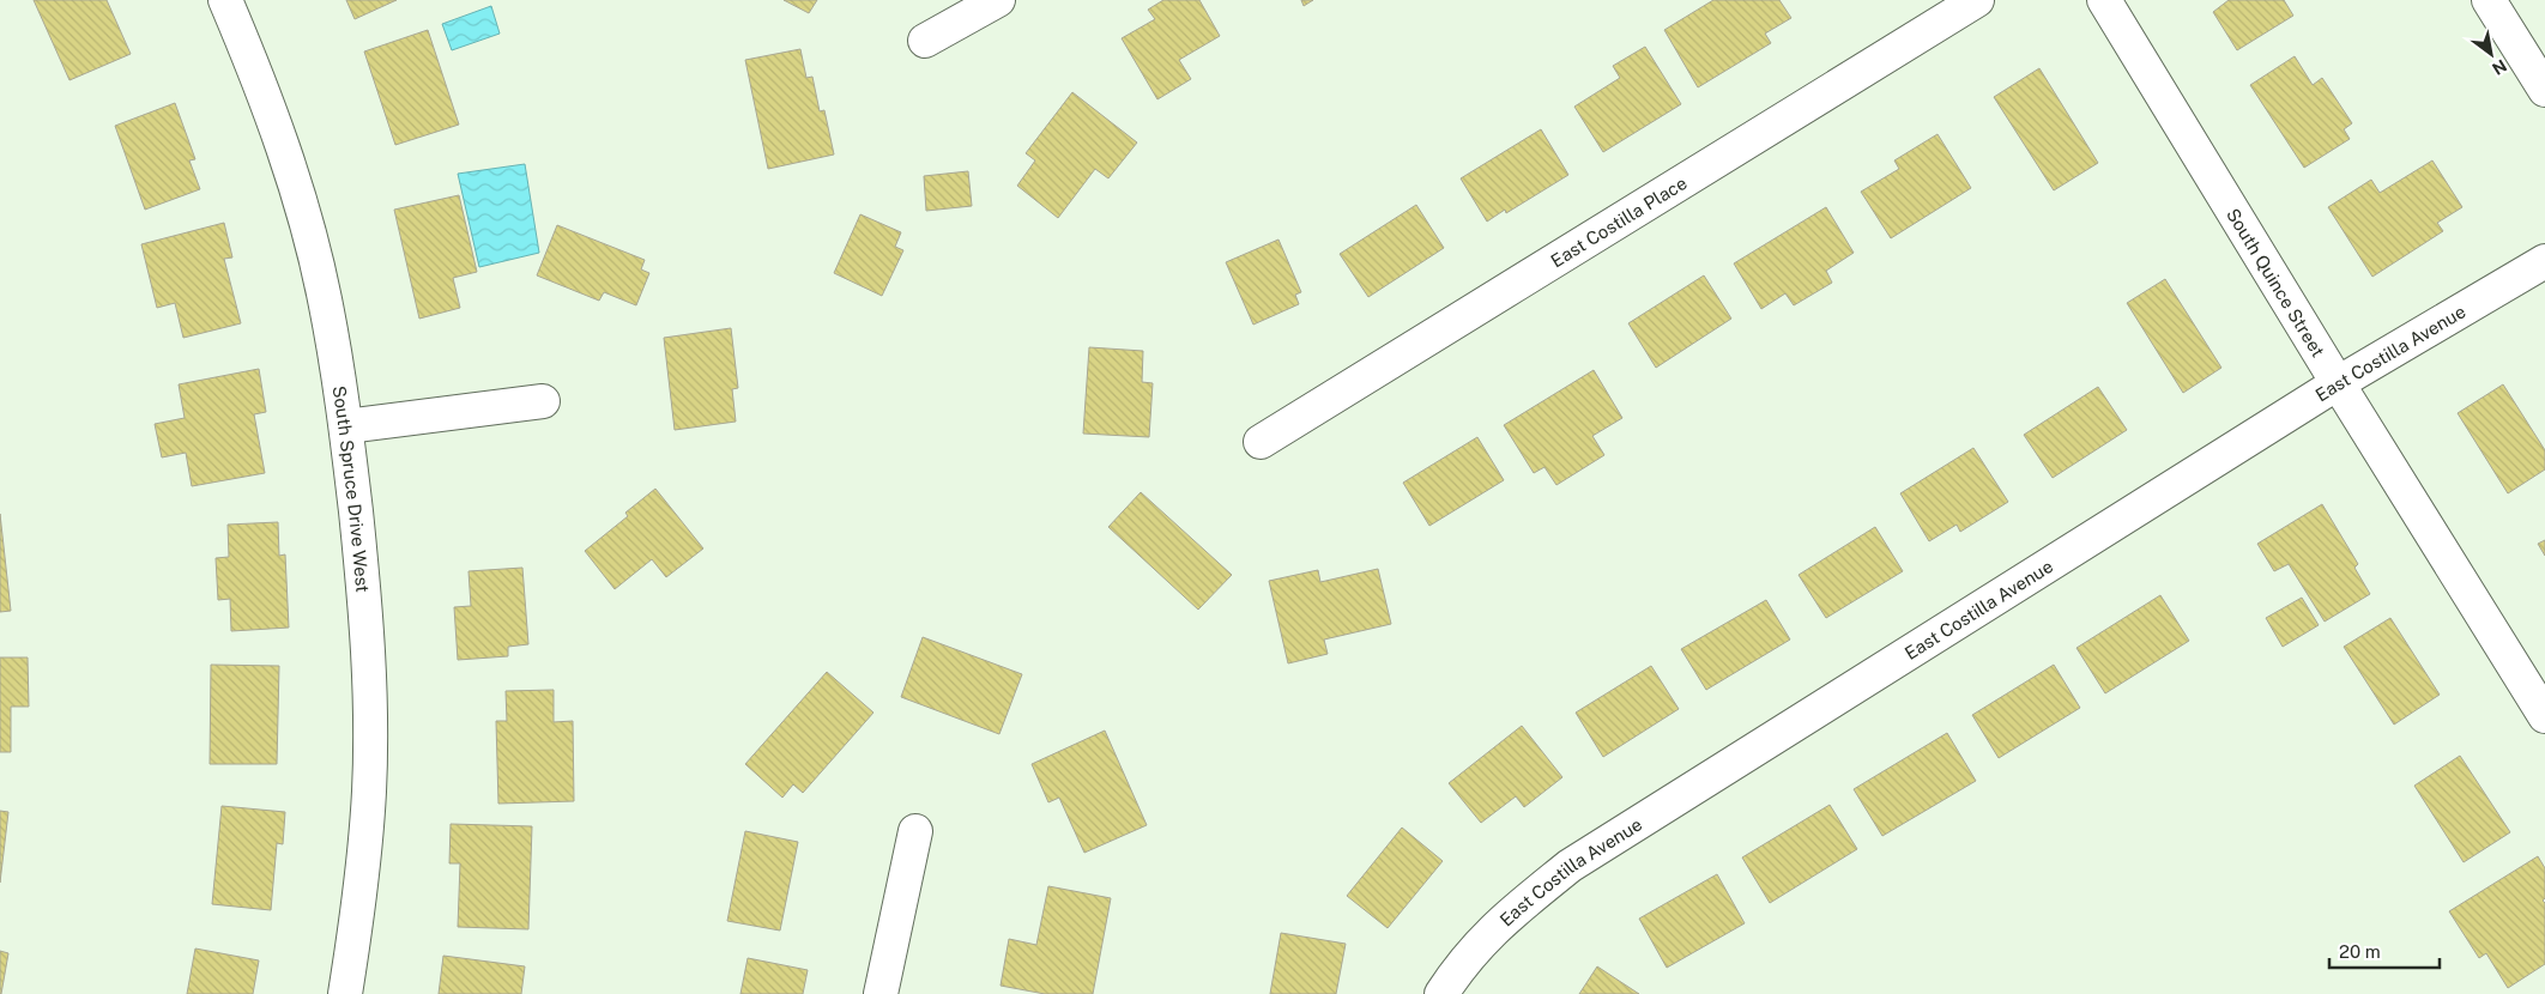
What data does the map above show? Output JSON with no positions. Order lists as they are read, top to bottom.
{
  "streets": {
    "street": [
      "East Costilla Place",
      "South Quince Street",
      "East Costilla Avenue",
      "South Spruce Drive West"
    ]
  },
  "crossings": [
    ["South Quince Street", "East Costilla Avenue"]
  ],
  "scale_bar": "20 m",
  "north": "bottom right"
}
